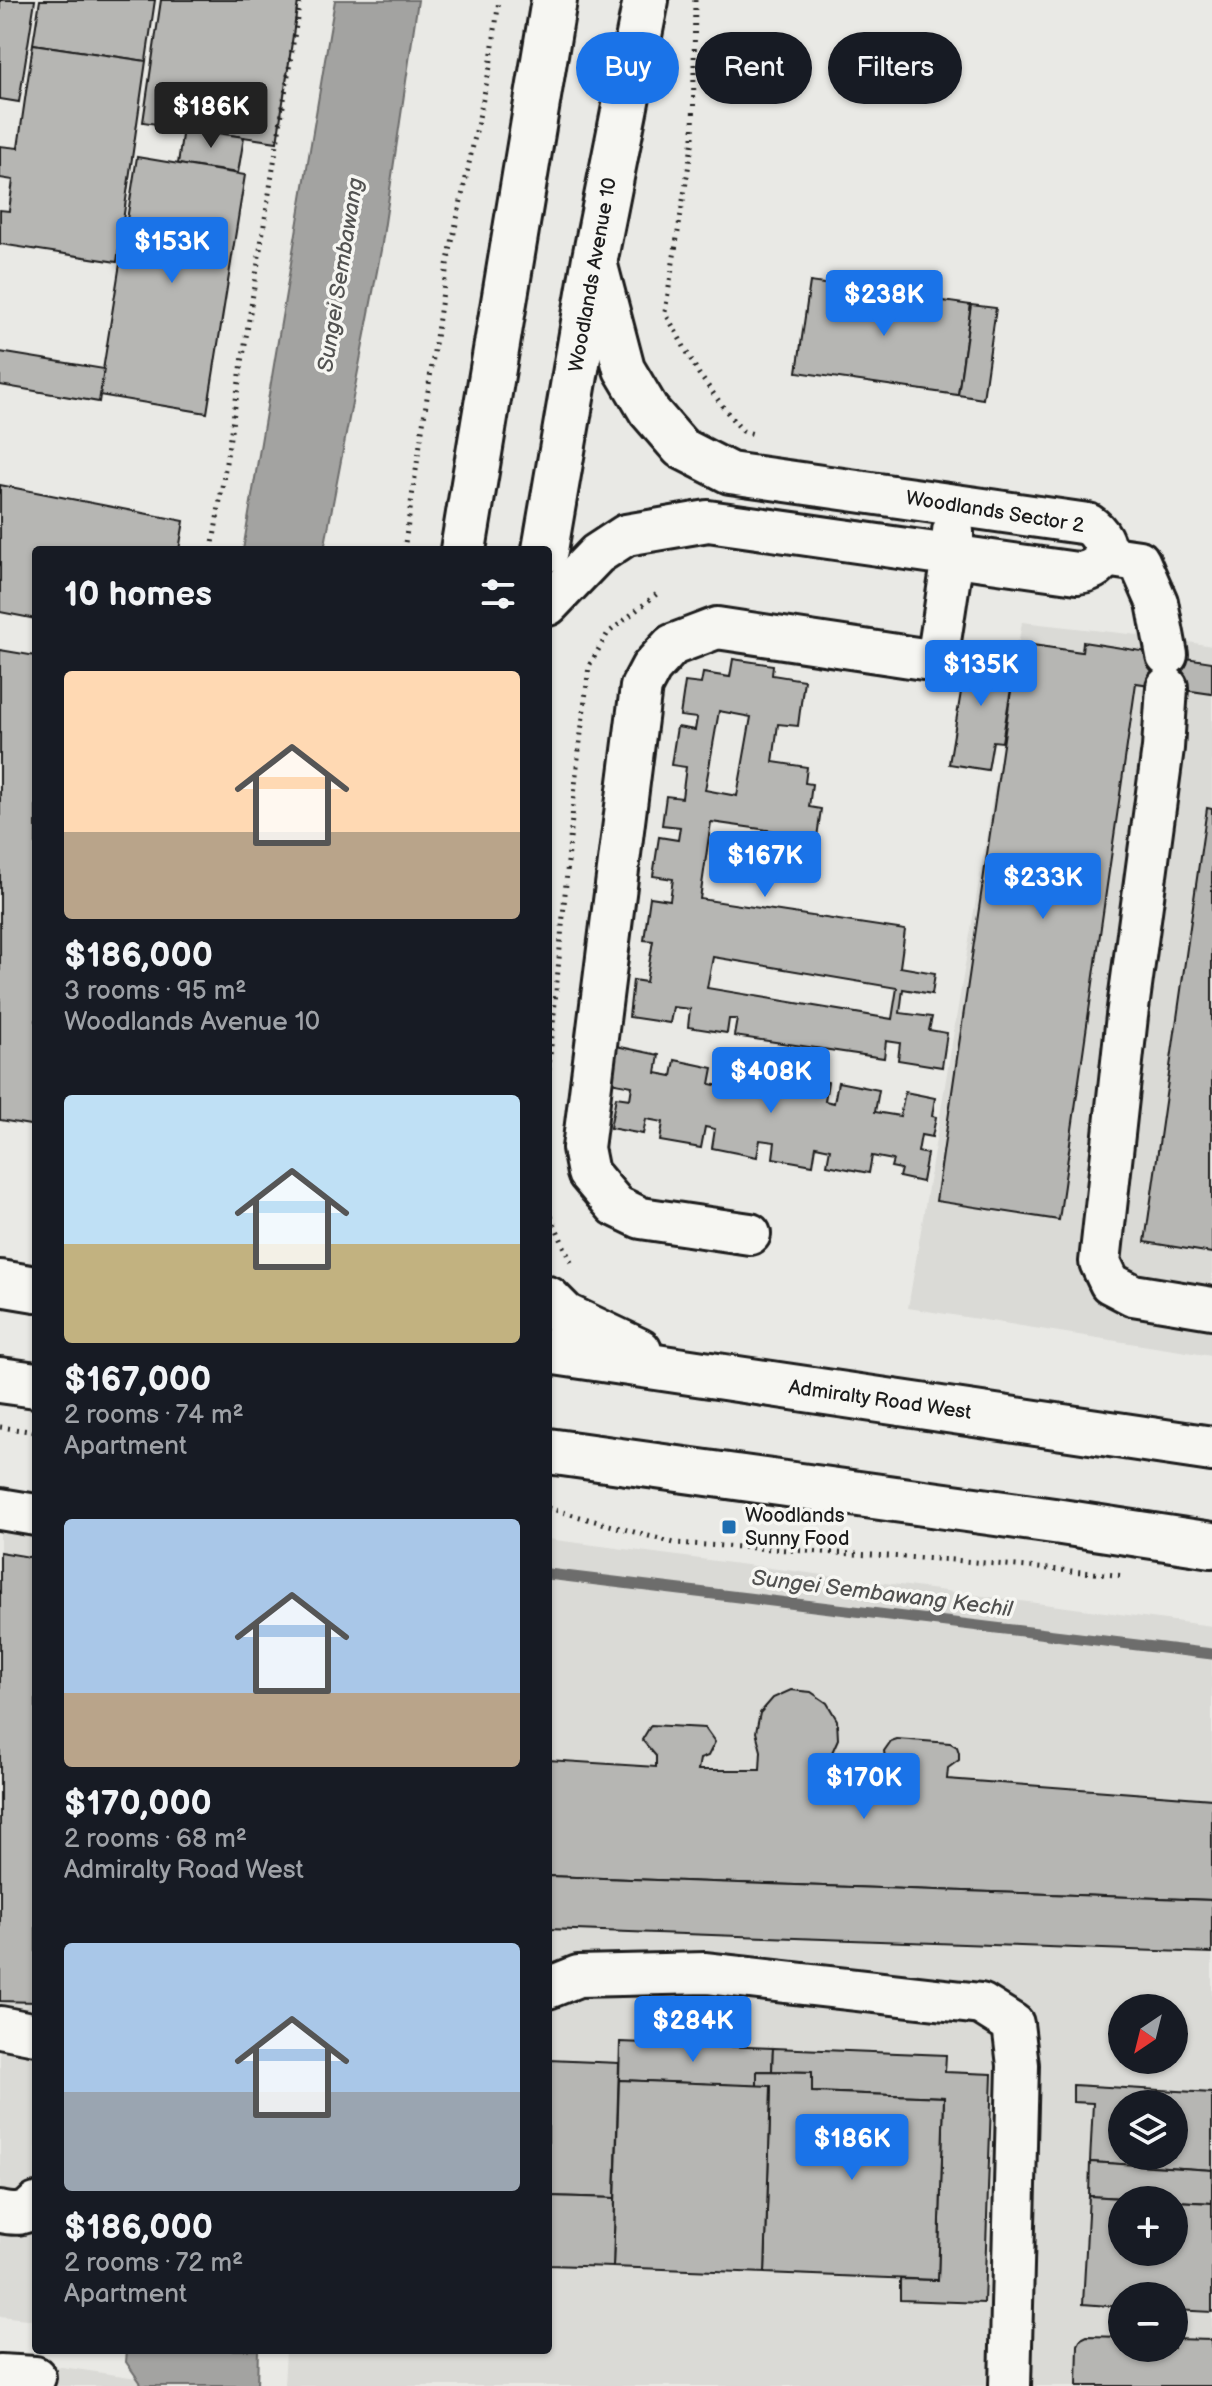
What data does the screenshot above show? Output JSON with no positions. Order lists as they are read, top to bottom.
{
  "streets": {
    "main road": ["Woodlands Avenue 10", "Admiralty Road West"],
    "street": ["Woodlands Sector 2"]
  },
  "crossings": [
    ["Woodlands Avenue 10", "Woodlands Sector 2"]
  ],
  "water": ["Sungei Sembawang", "Sungei Sembawang Kechil"],
  "places": {
    "transit": ["Woodlands Sunny Food"]
  },
  "north": "bottom left",
  "page": {
    "chip": ["Buy", "Rent", "Filters"],
    "price": [
      "$186K",
      "$153K",
      "$238K",
      "$135K",
      "$167K",
      "$233K",
      "$408K",
      "$170K",
      "$284K",
      "$186K"
    ],
    "heading": "10 homes",
    "list": [
      {
        "name": "$186,000",
        "note": "3 rooms · 95 m² · Woodlands Avenue 10"
      },
      {
        "name": "$167,000",
        "note": "2 rooms · 74 m² · Apartment"
      },
      {
        "name": "$170,000",
        "note": "2 rooms · 68 m² · Admiralty Road West"
      },
      {
        "name": "$186,000",
        "note": "2 rooms · 72 m² · Apartment"
      }
    ],
    "map_buttons": ["+", "−"]
  }
}
